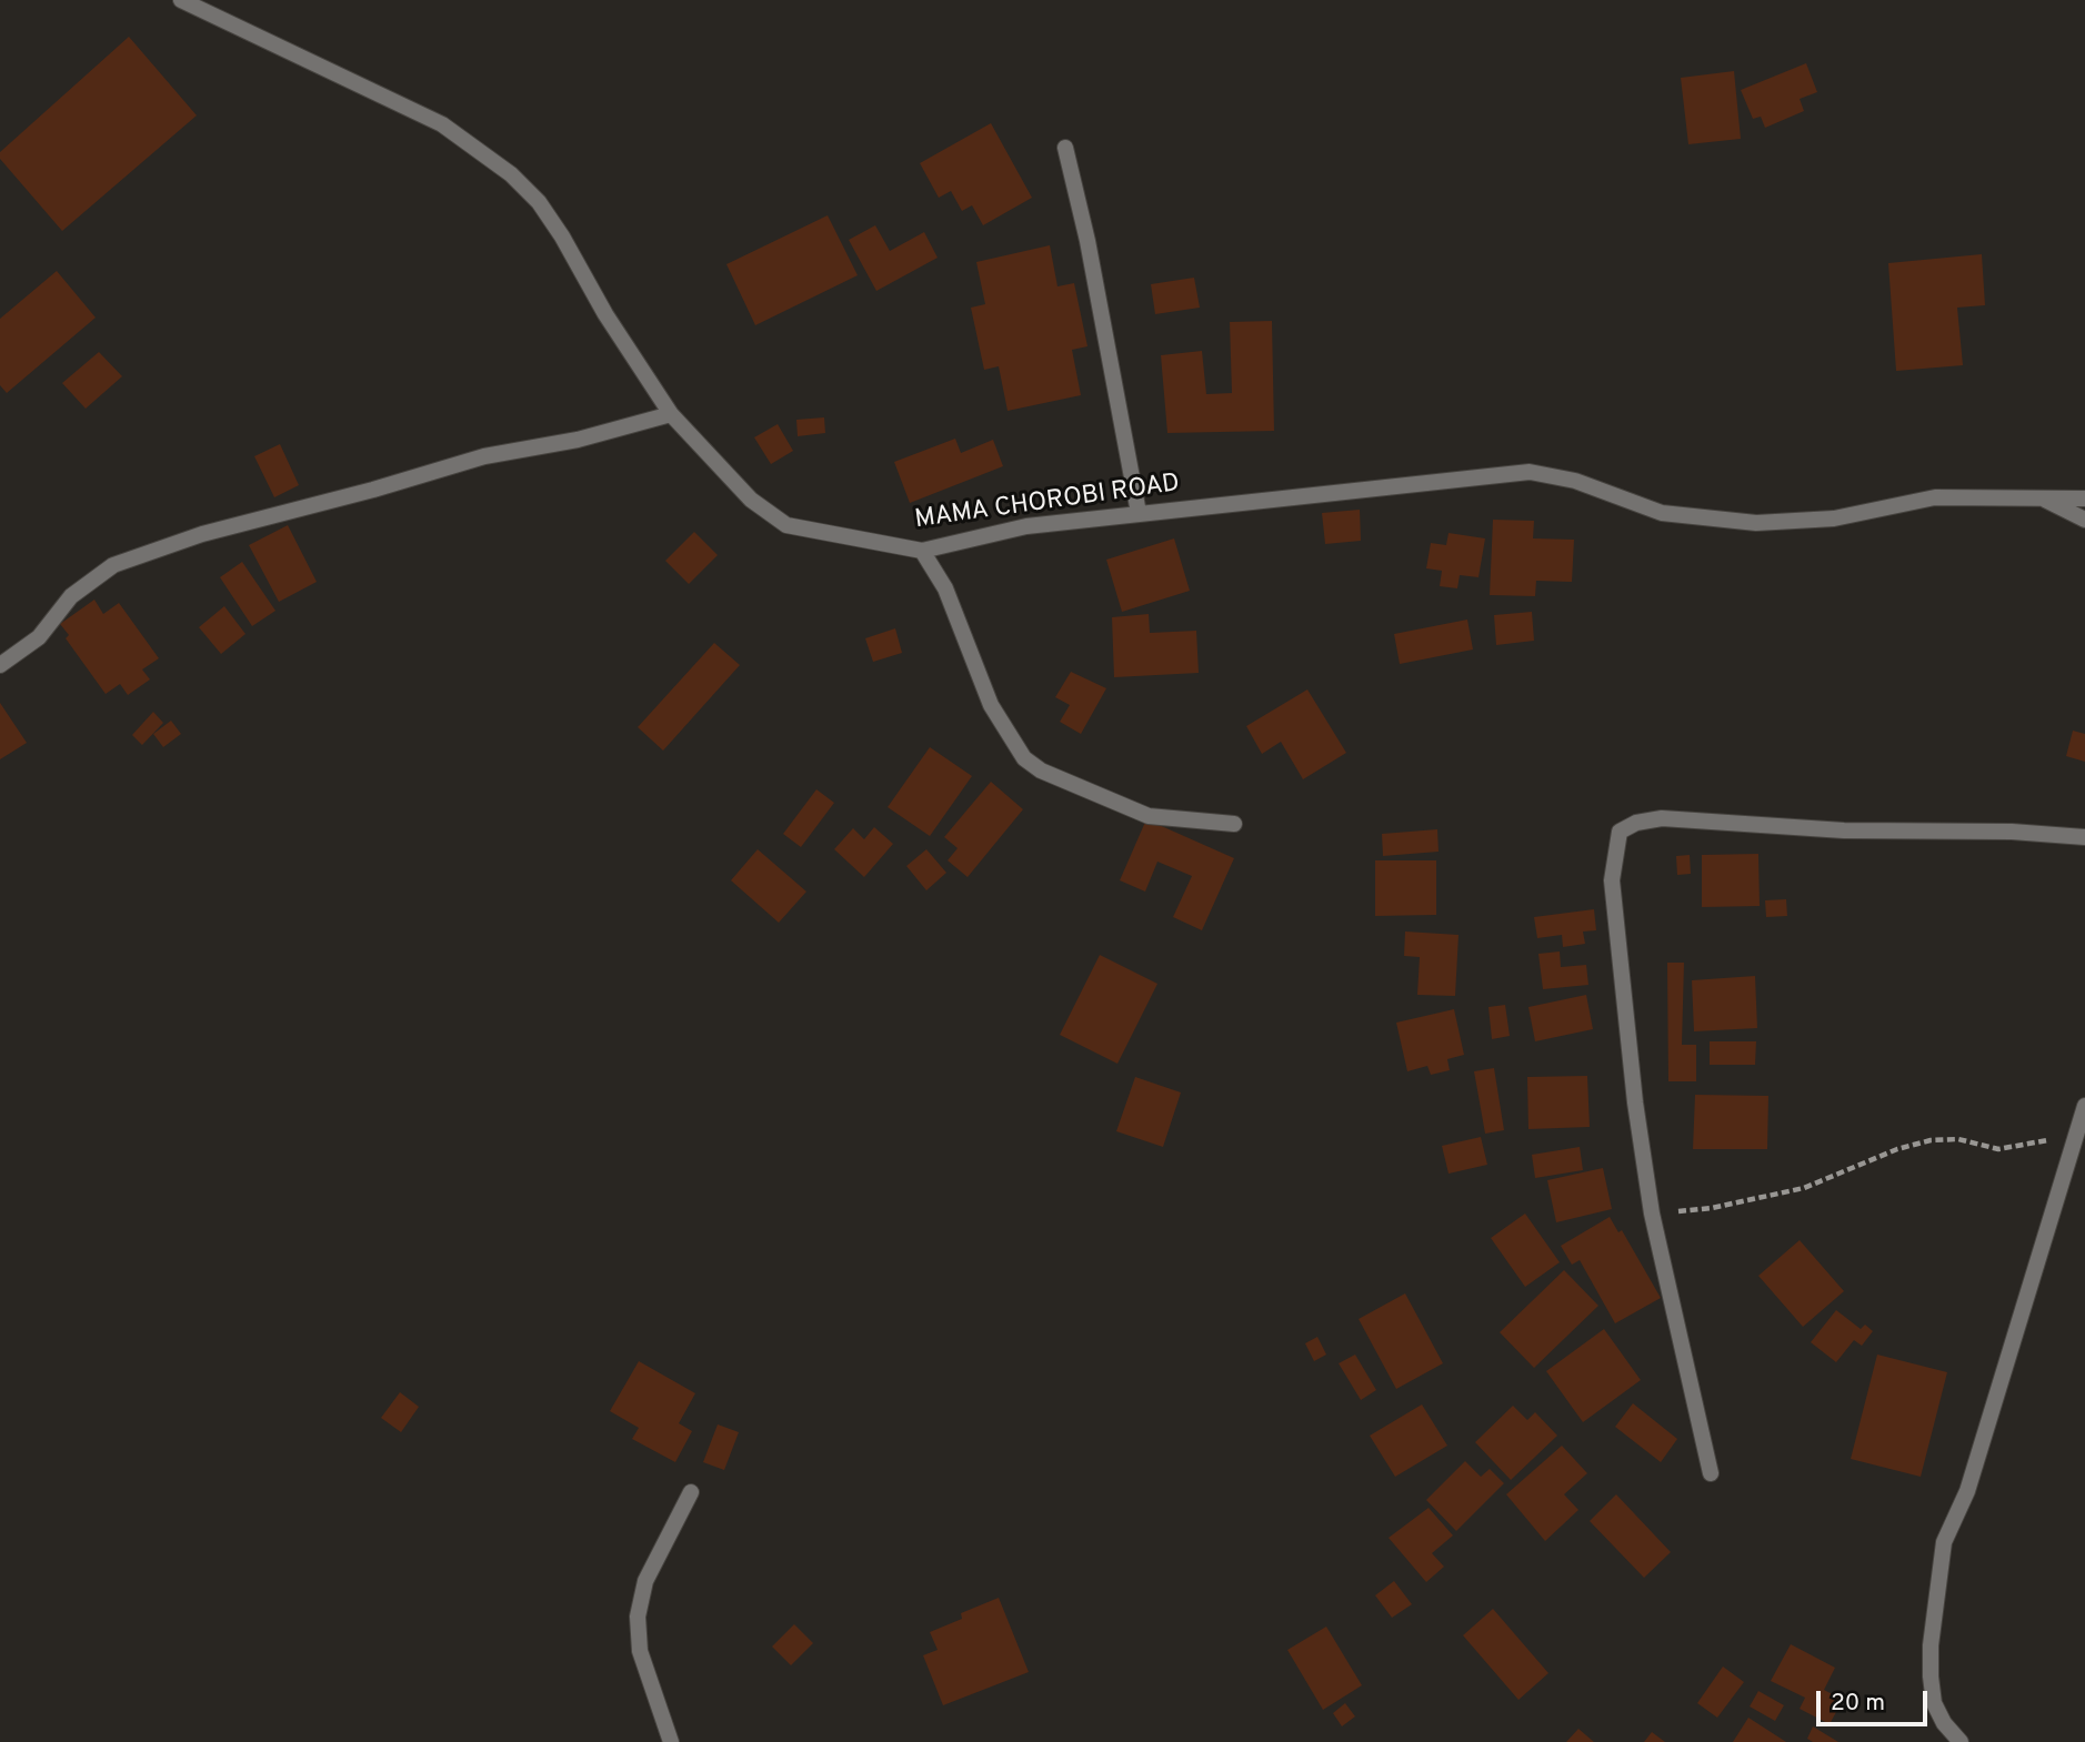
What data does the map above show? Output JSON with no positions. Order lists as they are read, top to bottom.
{
  "streets": {
    "street": ["MAMA CHOROBI ROAD"]
  },
  "scale_bar": "20 m"
}
